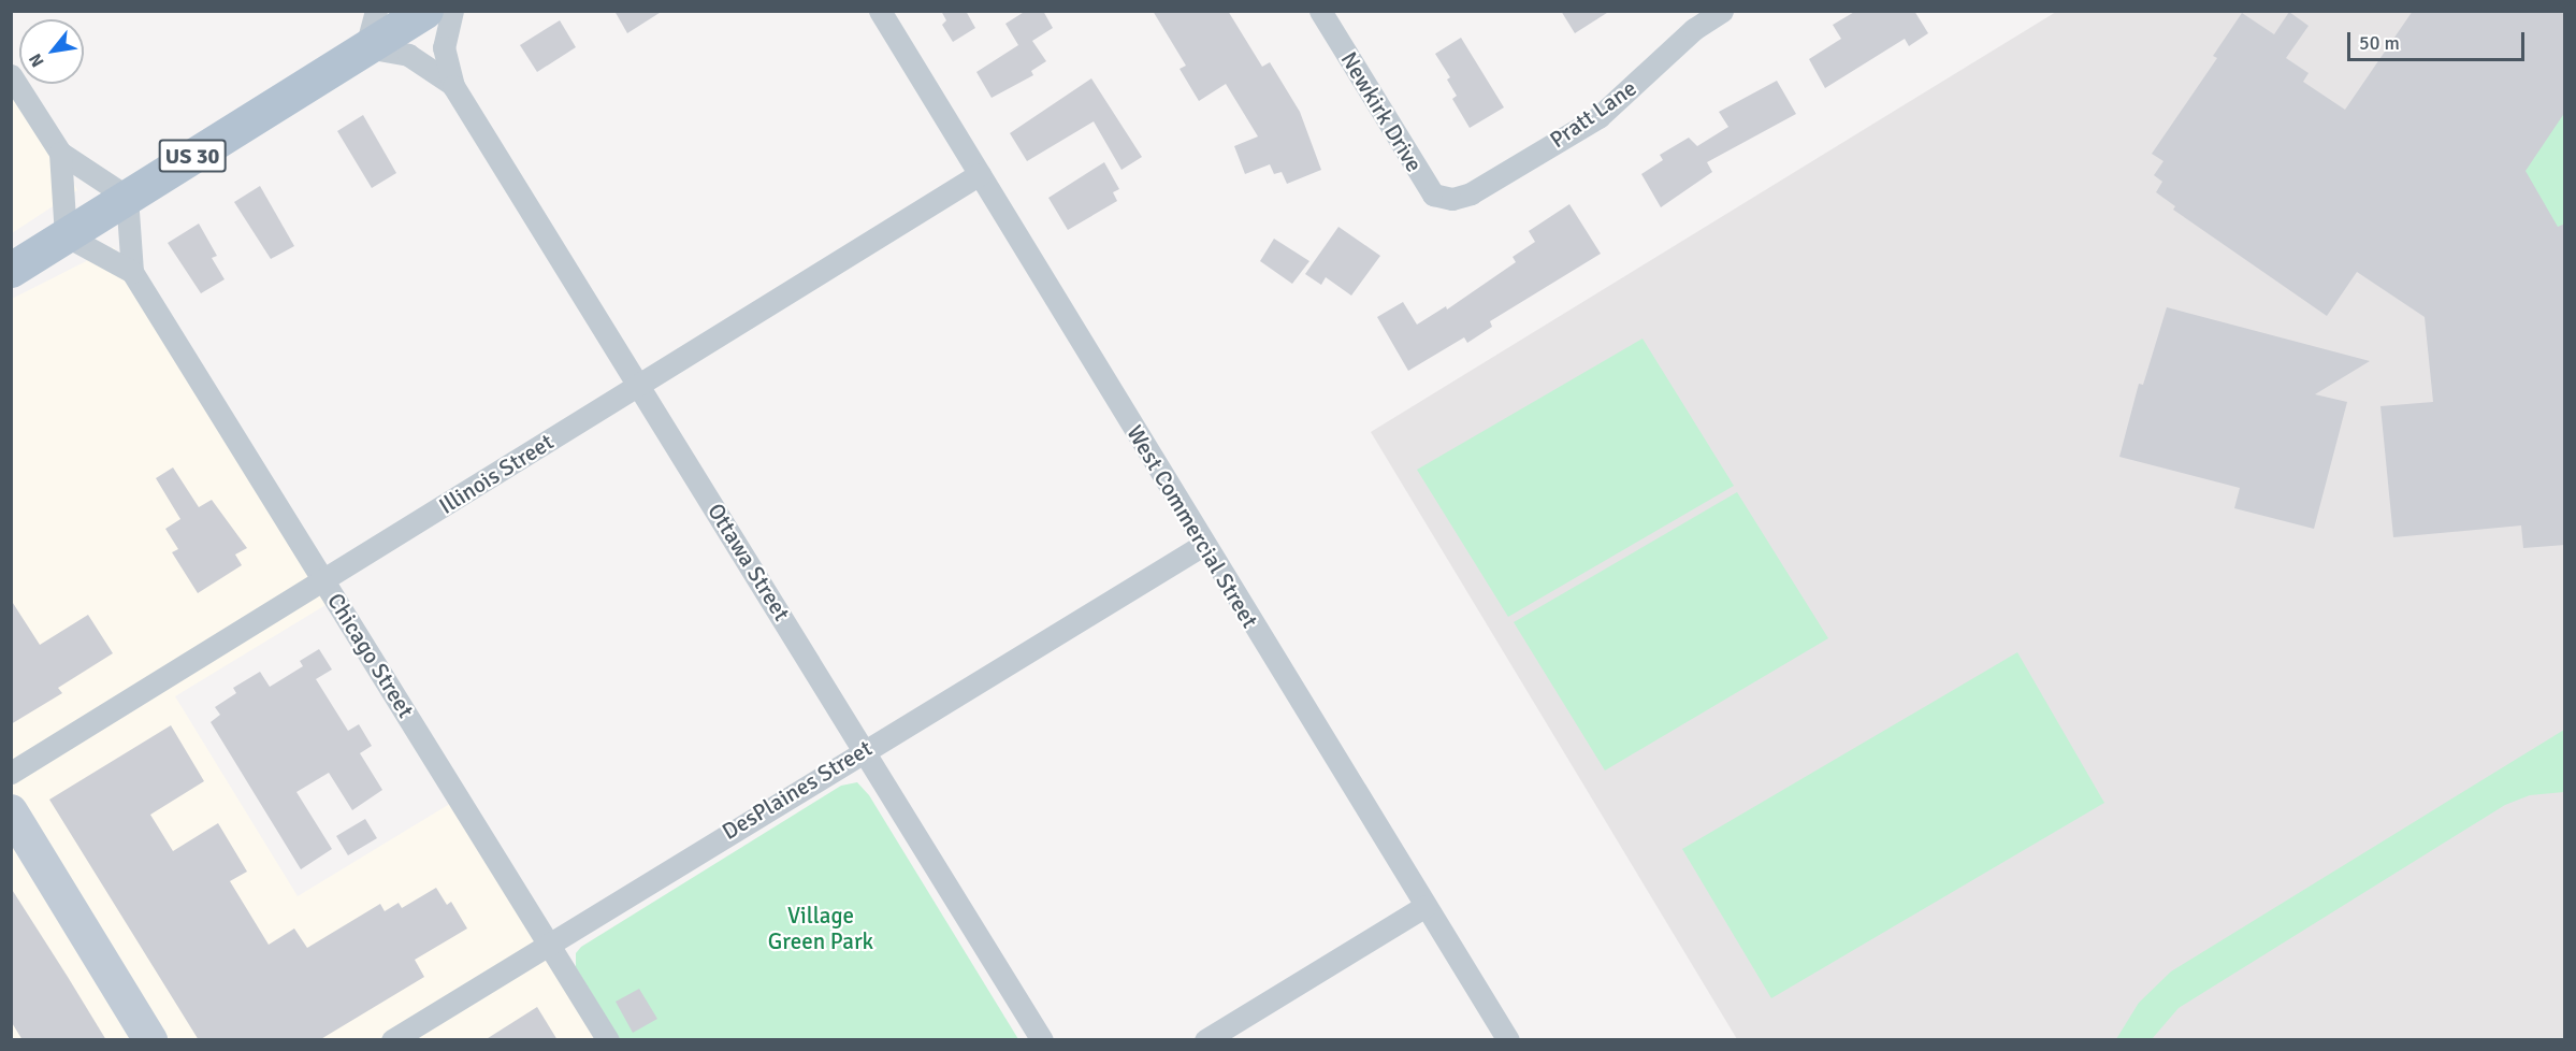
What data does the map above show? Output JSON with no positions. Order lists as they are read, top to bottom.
{
  "streets": {
    "main road": ["US 30"],
    "street": [
      "Newkirk Drive",
      "Pratt Lane",
      "Illinois Street",
      "West Commercial Street",
      "Ottawa Street",
      "Chicago Street",
      "DesPlaines Street"
    ]
  },
  "crossings": [
    ["Newkirk Drive", "Pratt Lane"],
    ["US 30", "Ottawa Street"],
    ["US 30", "Chicago Street"],
    ["Illinois Street", "West Commercial Street"],
    ["Illinois Street", "Ottawa Street"],
    ["Illinois Street", "Chicago Street"],
    ["West Commercial Street", "DesPlaines Street"],
    ["Ottawa Street", "DesPlaines Street"],
    ["Chicago Street", "DesPlaines Street"]
  ],
  "parks": ["Village Green Park"],
  "scale_bar": "50 m",
  "north": "bottom left"
}
